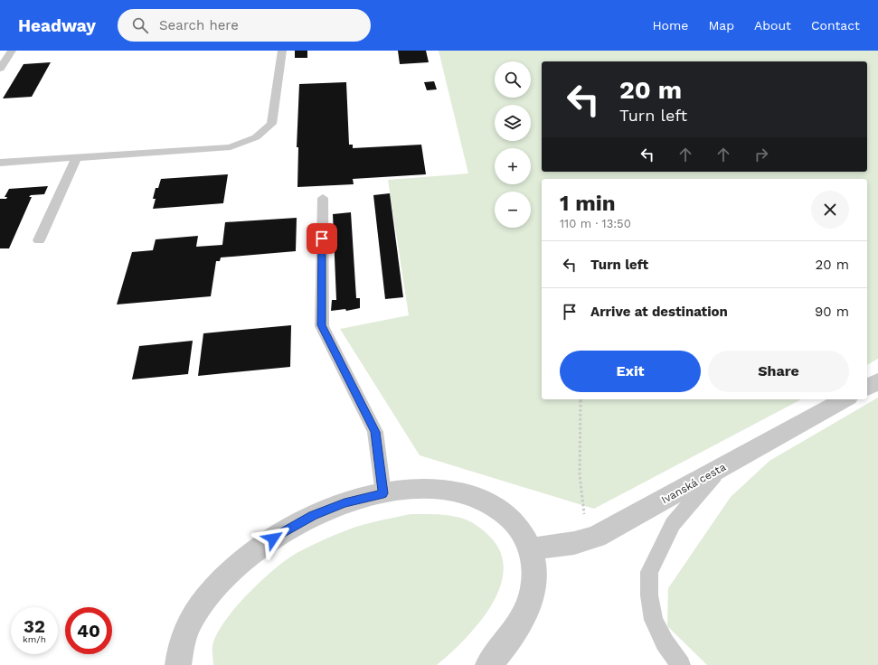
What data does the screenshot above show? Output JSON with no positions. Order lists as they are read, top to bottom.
{
  "streets": {
    "street": ["Ivanská cesta"]
  },
  "page": {
    "header": "Headway",
    "search": "Search here",
    "nav": [
      "Home",
      "Map",
      "About",
      "Contact"
    ],
    "map_buttons": ["+", "−"],
    "turn": ["20 m", "Turn left"],
    "heading": ["1 min", "110 m · 13:50"],
    "list": [
      {
        "name": "Turn left",
        "value": "20 m"
      },
      {
        "name": "Arrive at destination",
        "value": "90 m"
      }
    ],
    "buttons": ["Exit", "Share"],
    "speed": "32 km/h",
    "limit": "40"
  }
}
